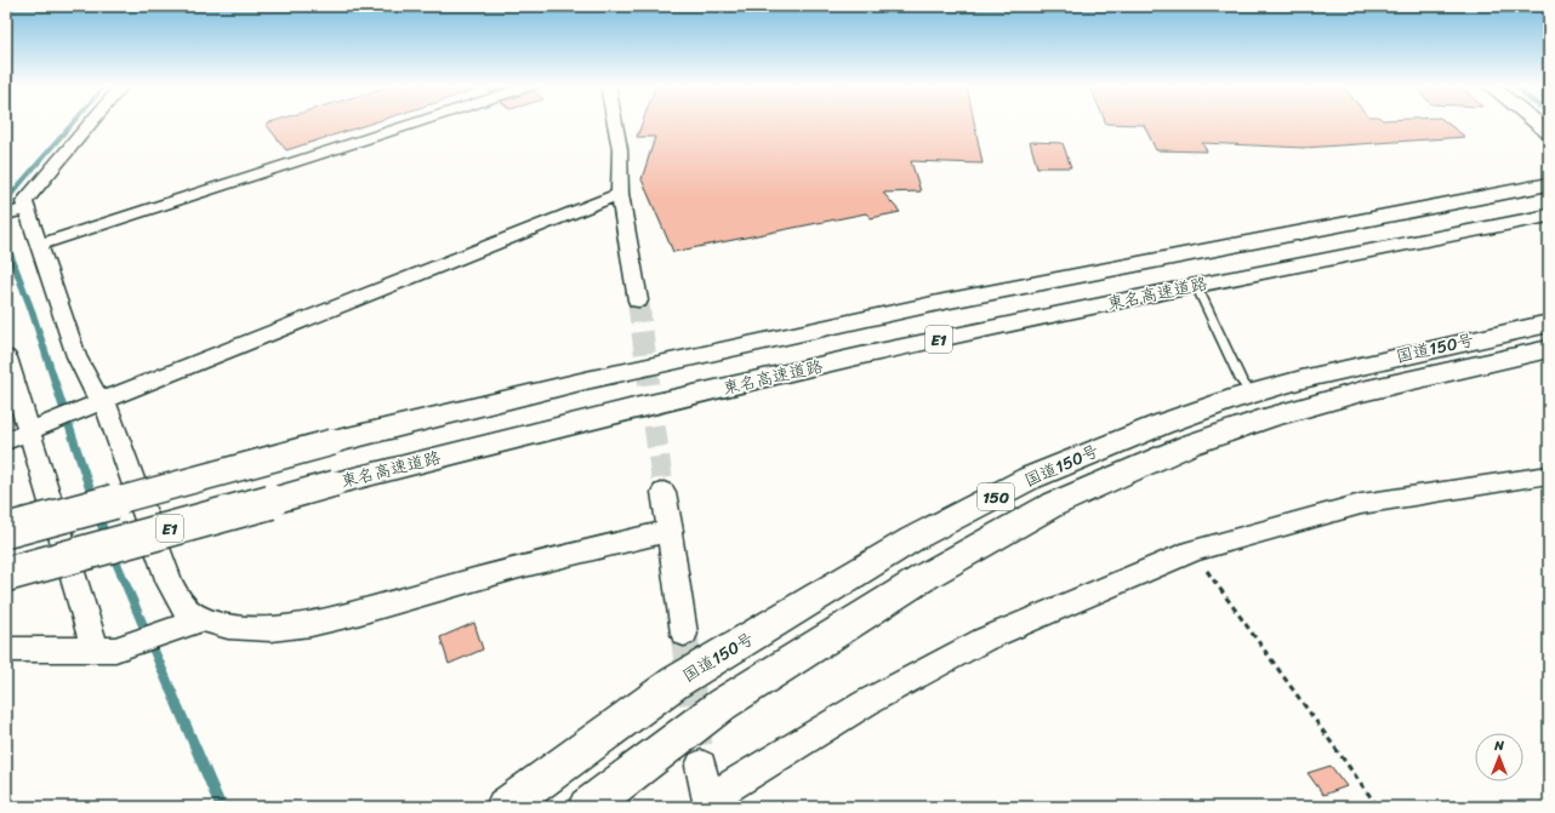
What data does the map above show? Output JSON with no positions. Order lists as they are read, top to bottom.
{
  "streets": {
    "main road": [
      "東名高速道路",
      "E1",
      "国道150号",
      "150"
    ]
  },
  "north": "top"
}
